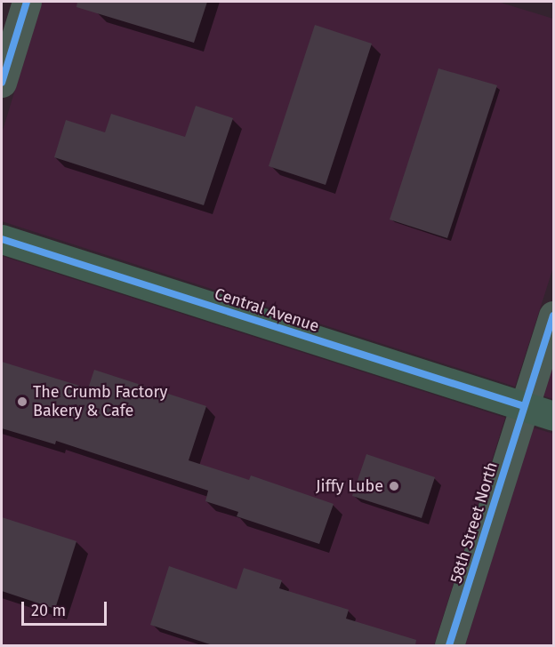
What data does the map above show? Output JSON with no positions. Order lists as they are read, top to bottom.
{
  "streets": {
    "main road": ["Central Avenue"],
    "street": ["58th Street North"]
  },
  "crossings": [
    ["Central Avenue", "58th Street North"]
  ],
  "places": ["The Crumb Factory Bakery & Cafe", "Jiffy Lube"],
  "scale_bar": "20 m"
}
